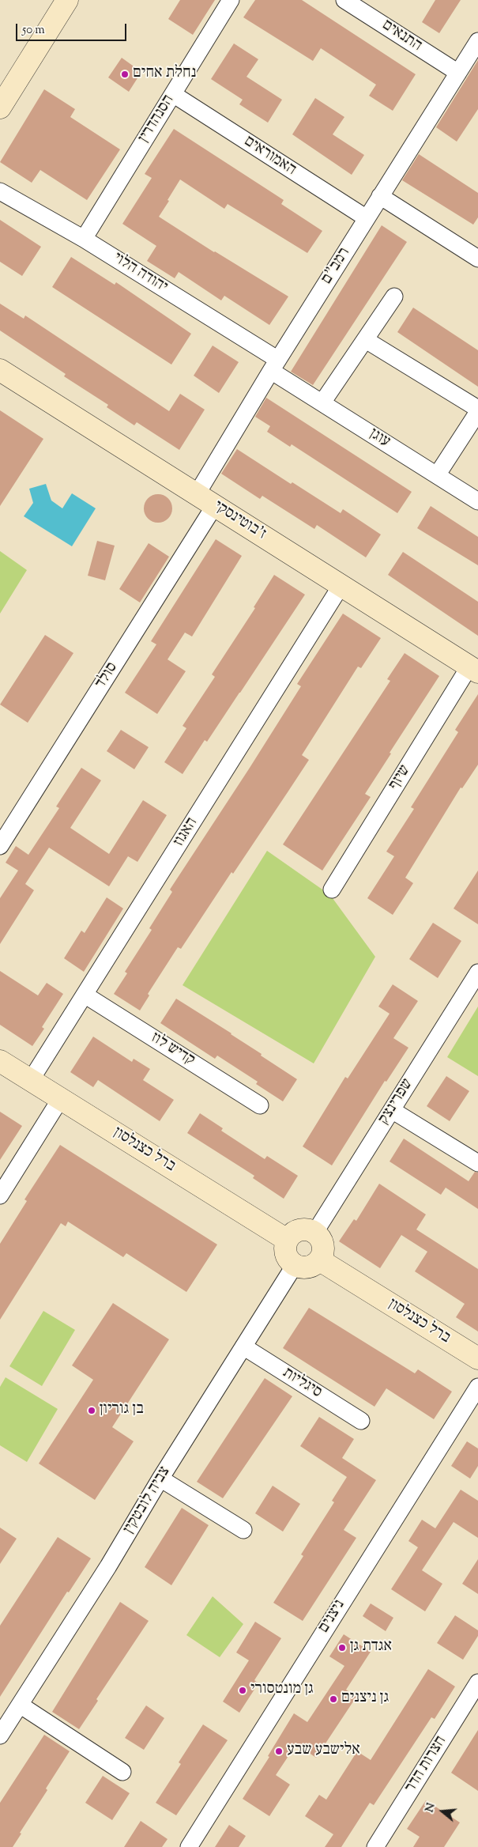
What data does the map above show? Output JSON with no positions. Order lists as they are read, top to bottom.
{
  "streets": {
    "street": [
      "התנאים",
      "הסנהדרין",
      "האמוראים",
      "רמב\"ם",
      "יהודה הלוי",
      "עוגן",
      "ז'בוטינסקי",
      "סולד",
      "שיזף",
      "האגוז",
      "קדיש לוז",
      "שפרינצק",
      "ברל כצנלסון",
      "סיגליות",
      "צביה לובטקין",
      "ניצנים",
      "חצרות הדר"
    ]
  },
  "crossings": [
    ["התנאים", "רמב\"ם"],
    ["הסנהדרין", "האמוראים"],
    ["הסנהדרין", "יהודה הלוי"],
    ["האמוראים", "רמב\"ם"],
    ["רמב\"ם", "יהודה הלוי"],
    ["רמב\"ם", "עוגן"],
    ["רמב\"ם", "ז'בוטינסקי"],
    ["יהודה הלוי", "עוגן"],
    ["ז'בוטינסקי", "סולד"],
    ["ז'בוטינסקי", "שיזף"],
    ["ז'בוטינסקי", "האגוז"],
    ["האגוז", "קדיש לוז"],
    ["האגוז", "ברל כצנלסון"],
    ["שפרינצק", "ברל כצנלסון"],
    ["שפרינצק", "צביה לובטקין"],
    ["ברל כצנלסון", "צביה לובטקין"],
    ["סיגליות", "צביה לובטקין"]
  ],
  "places": [
    "נחלת אחים",
    "בן גוריון",
    "אגדת גן",
    "גן מונטסורי",
    "גן ניצנים",
    "אלישבע שבע"
  ],
  "scale_bar": "50 m",
  "north": "left"
}
